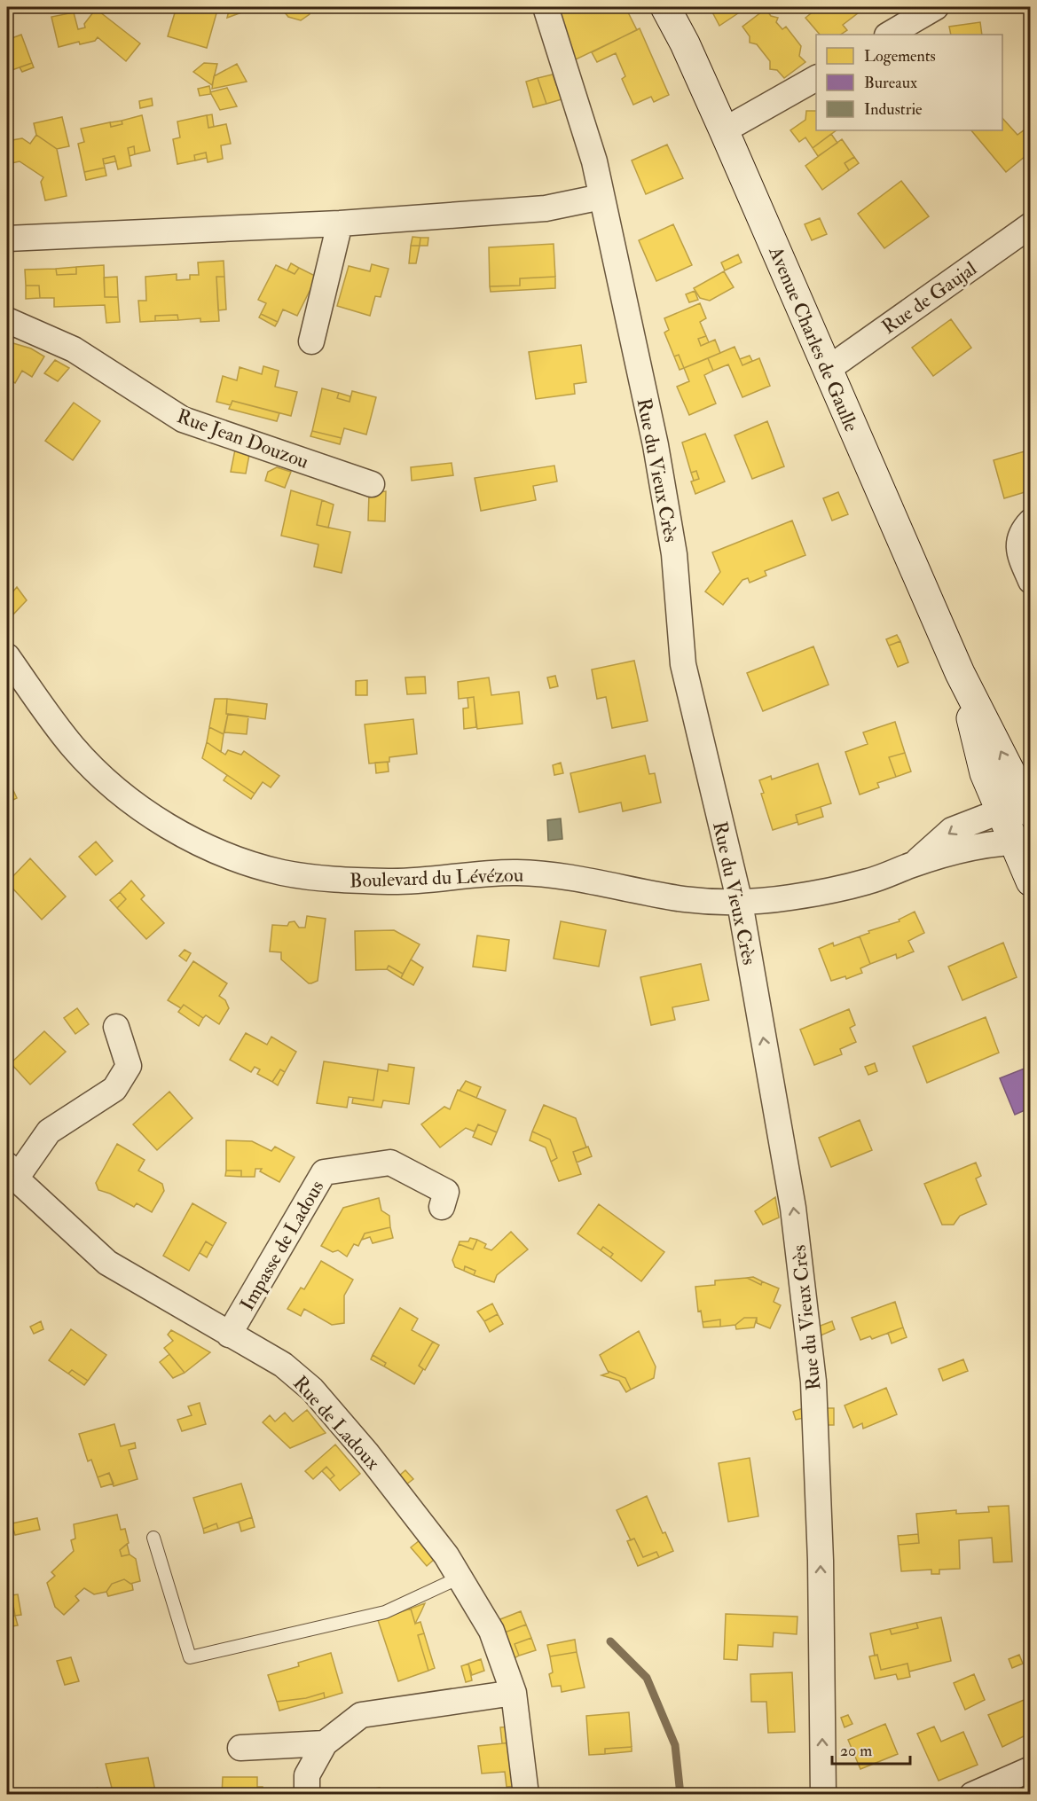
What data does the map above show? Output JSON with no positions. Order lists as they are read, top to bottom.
{
  "streets": {
    "main road": ["Avenue Charles de Gaulle"],
    "street": [
      "Rue de Gaujal",
      "Rue Jean Douzou",
      "Rue du Vieux Crès",
      "Boulevard du Lévézou",
      "Impasse de Ladous",
      "Rue de Ladoux"
    ]
  },
  "crossings": [
    ["Rue de Gaujal", "Avenue Charles de Gaulle"],
    ["Avenue Charles de Gaulle", "Boulevard du Lévézou"],
    ["Rue du Vieux Crès", "Boulevard du Lévézou"],
    ["Impasse de Ladous", "Rue de Ladoux"]
  ],
  "one_way": ["Rue du Vieux Crès"],
  "legend": ["Logements", "Bureaux", "Industrie"],
  "scale_bar": "20 m"
}
